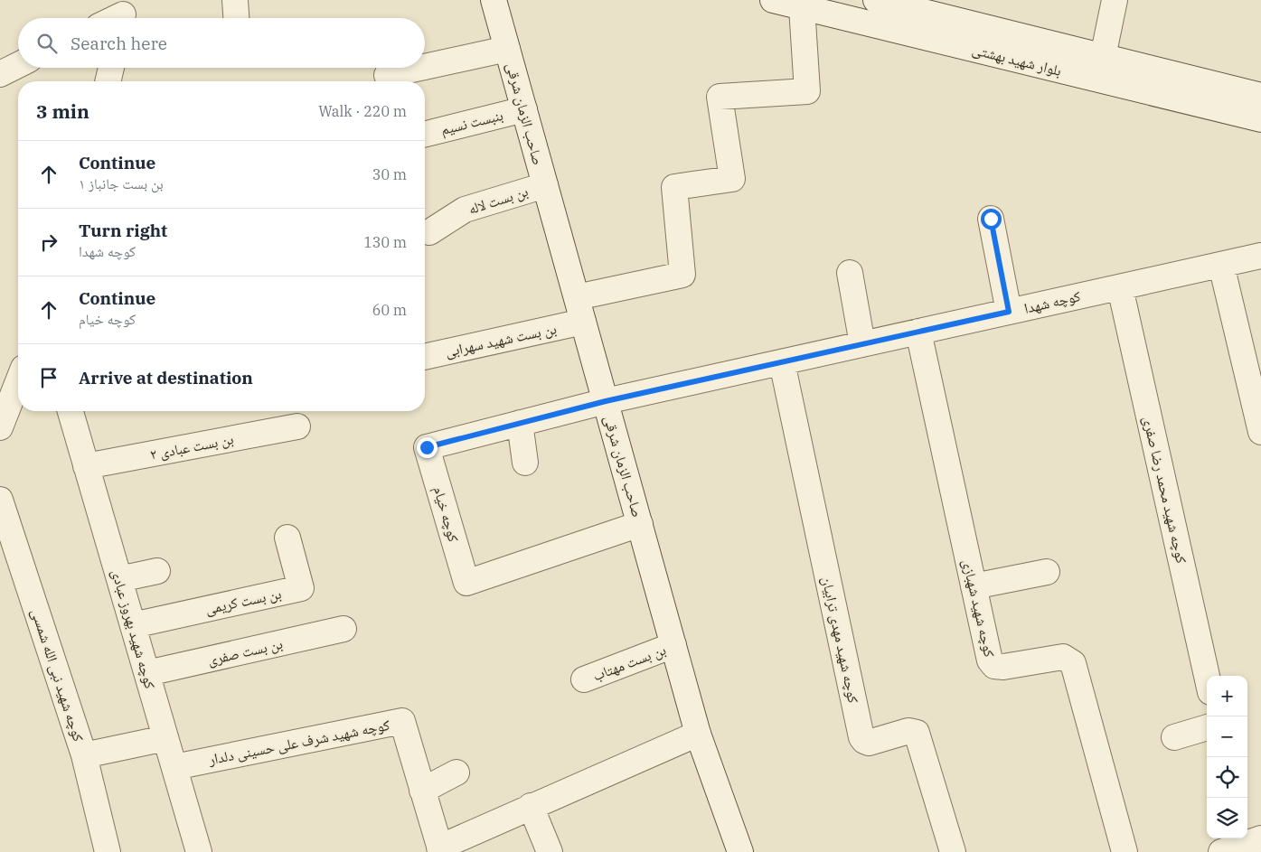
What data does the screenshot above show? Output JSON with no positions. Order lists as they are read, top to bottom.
{
  "streets": {
    "street": [
      "بلوار شهید بهشتی",
      "صاحب الزمان شرقی",
      "بنبست نسیم",
      "بن بست لاله",
      "کوچه شهدا",
      "بن بست شهید سهرابی",
      "بن بست عبادی ۲",
      "کوچه شهید محمد رضا صفری",
      "کوچه خیام",
      "بن بست کریمی",
      "کوچه شهید شهبازی",
      "کوچه شهید بهروز عبادی",
      "کوچه شهید مهدی ترابیان",
      "بن بست صفری",
      "بن بست مهتاب",
      "کوچه شهید نبی الله شمسی",
      "کوچه شهید شرف علی حسینی دلدار"
    ]
  },
  "crossings": [
    ["صاحب الزمان شرقی", "بنبست نسیم"],
    ["صاحب الزمان شرقی", "بن بست لاله"],
    ["صاحب الزمان شرقی", "کوچه شهدا"],
    ["صاحب الزمان شرقی", "بن بست شهید سهرابی"],
    ["صاحب الزمان شرقی", "کوچه خیام"],
    ["صاحب الزمان شرقی", "بن بست مهتاب"],
    ["صاحب الزمان شرقی", "کوچه شهید شرف علی حسینی دلدار"],
    ["کوچه شهدا", "کوچه شهید محمد رضا صفری"],
    ["کوچه شهدا", "کوچه خیام"],
    ["کوچه شهدا", "کوچه شهید شهبازی"],
    ["کوچه شهدا", "کوچه شهید مهدی ترابیان"],
    ["بن بست عبادی ۲", "کوچه شهید بهروز عبادی"],
    ["بن بست کریمی", "کوچه شهید بهروز عبادی"],
    ["کوچه شهید بهروز عبادی", "بن بست صفری"],
    ["کوچه شهید بهروز عبادی", "کوچه شهید شرف علی حسینی دلدار"]
  ],
  "page": {
    "search": "Search here",
    "heading": ["3 min", "Walk · 220 m"],
    "list": [
      ["Continue", "بن بست جانباز ۱", "30 m"],
      ["Turn right", "کوچه شهدا", "130 m"],
      ["Continue", "کوچه خیام", "60 m"],
      "Arrive at destination"
    ],
    "map_buttons": ["+", "−"]
  }
}
